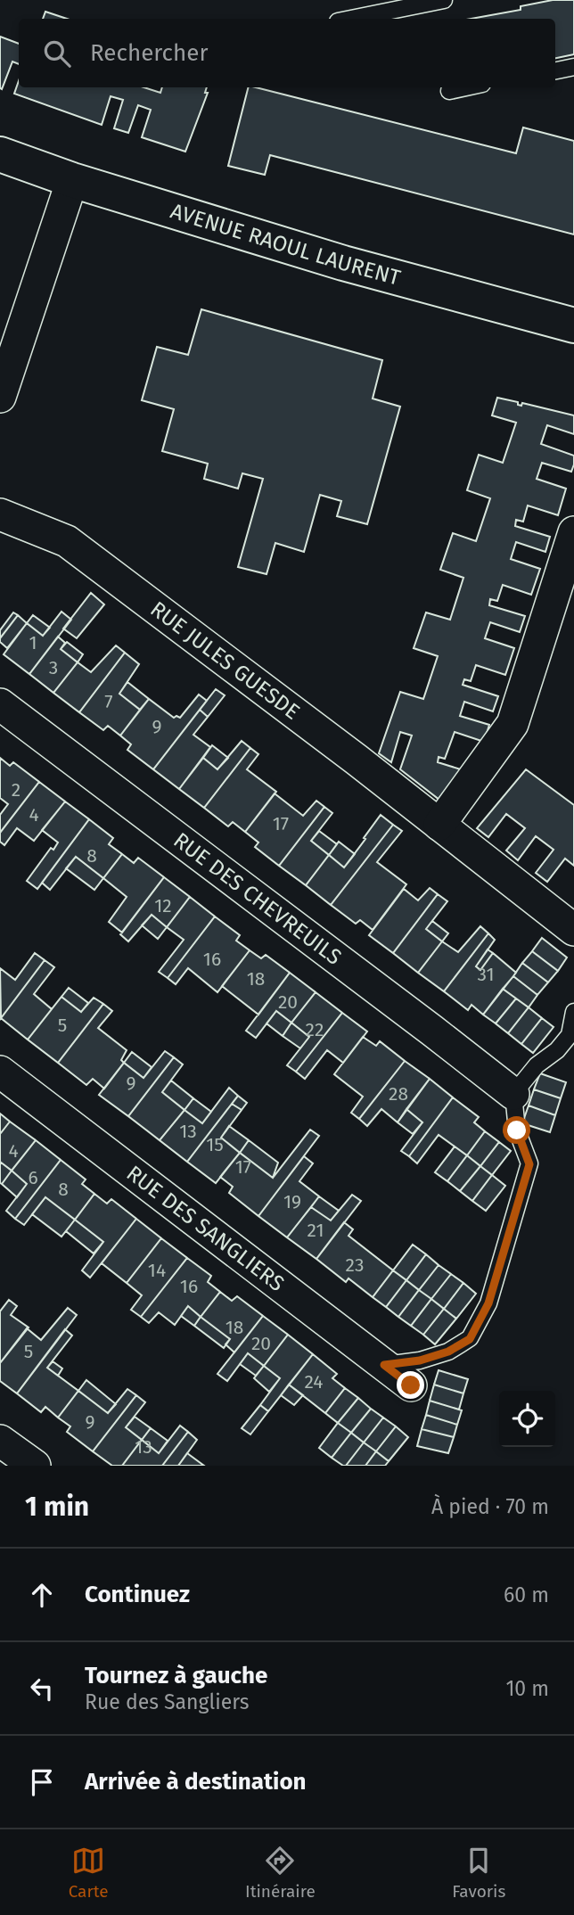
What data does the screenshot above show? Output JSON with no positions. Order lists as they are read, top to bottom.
{
  "streets": {
    "main road": ["AVENUE RAOUL LAURENT"],
    "street": ["RUE JULES GUESDE", "RUE DES CHEVREUILS", "RUE DES SANGLIERS"]
  },
  "house_numbers": [
    "1",
    "3",
    "7",
    "9",
    "2",
    "4",
    "17",
    "8",
    "12",
    "16",
    "31",
    "18",
    "20",
    "5",
    "22",
    "9",
    "28",
    "13",
    "15",
    "4",
    "17",
    "6",
    "8",
    "19",
    "21",
    "23",
    "14",
    "16",
    "18",
    "20",
    "5",
    "24",
    "9",
    "13"
  ],
  "page": {
    "search": "Rechercher",
    "heading": ["1 min", "À pied · 70 m"],
    "list": [
      ["Continuez", "60 m"],
      ["Tournez à gauche", "Rue des Sangliers", "10 m"],
      "Arrivée à destination"
    ],
    "nav": ["Carte", "Itinéraire", "Favoris"]
  }
}
